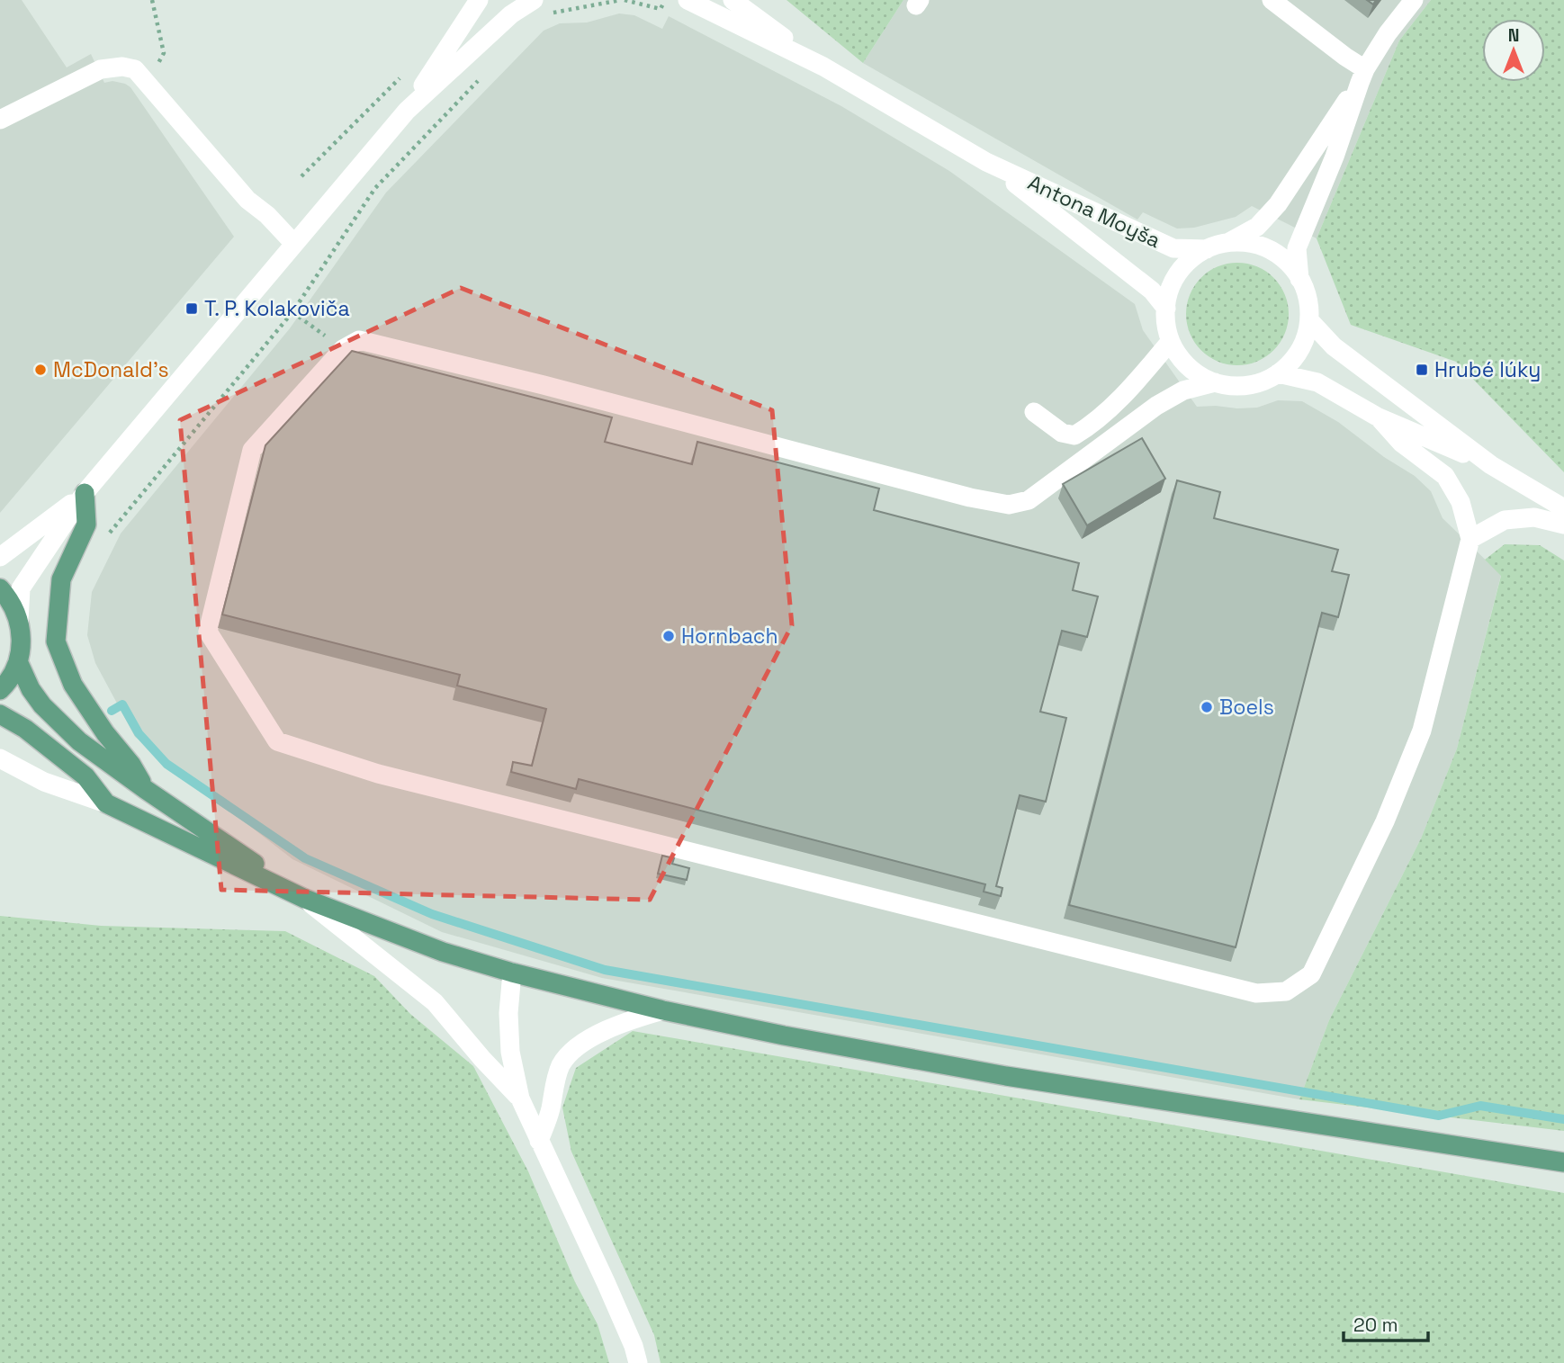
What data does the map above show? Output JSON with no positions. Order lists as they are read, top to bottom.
{
  "streets": {
    "street": ["Antona Moyša"]
  },
  "places": {
    "transit": ["T. P. Kolakoviča", "Hrubé lúky"],
    "other": ["McDonald's", "Hornbach", "Boels"]
  },
  "scale_bar": "20 m",
  "north": "top"
}
